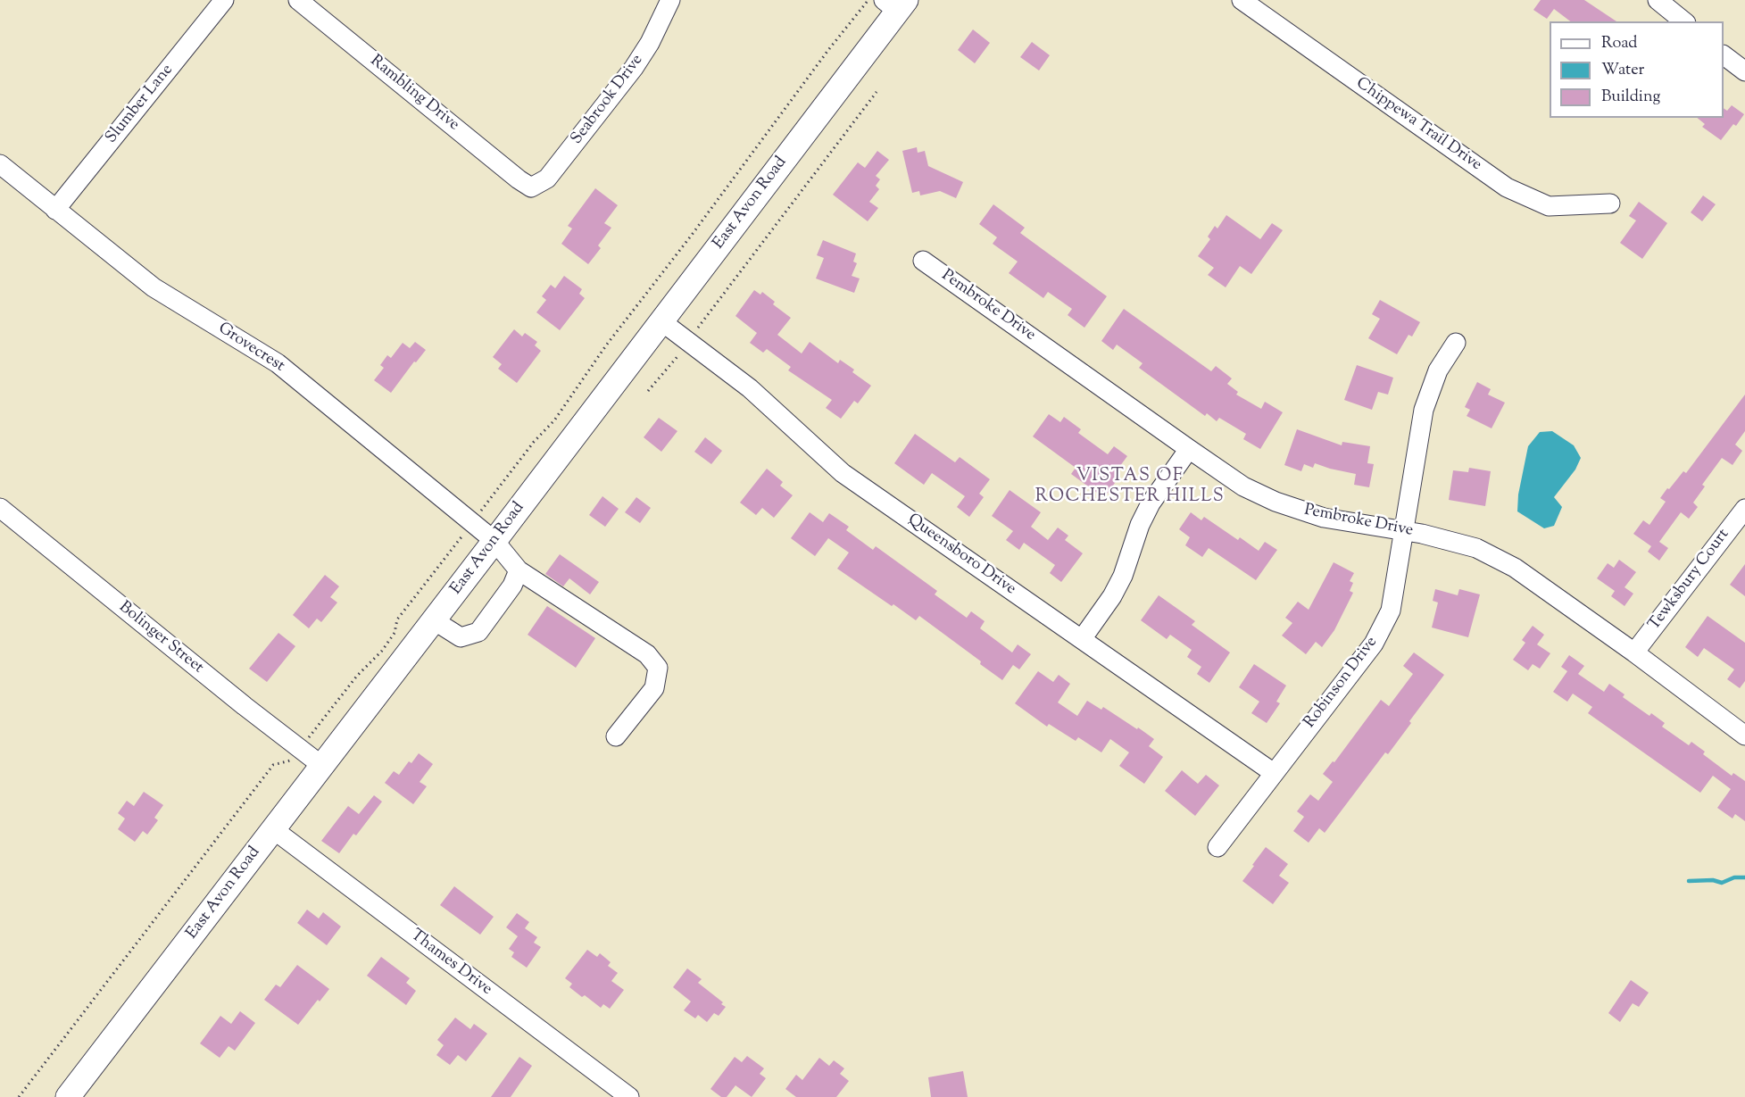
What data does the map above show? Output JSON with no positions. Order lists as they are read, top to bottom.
{
  "streets": {
    "main road": ["East Avon Road"],
    "street": [
      "Rambling Drive",
      "Seabrook Drive",
      "Slumber Lane",
      "Chippewa Trail Drive",
      "Pembroke Drive",
      "Grovecrest",
      "Queensboro Drive",
      "Tewksbury Court",
      "Bolinger Street",
      "Robinson Drive",
      "Thames Drive"
    ]
  },
  "crossings": [
    ["Rambling Drive", "Seabrook Drive"],
    ["Slumber Lane", "Grovecrest"],
    ["East Avon Road", "Grovecrest"],
    ["East Avon Road", "Queensboro Drive"],
    ["East Avon Road", "Bolinger Street"],
    ["East Avon Road", "Thames Drive"],
    ["Pembroke Drive", "Tewksbury Court"],
    ["Pembroke Drive", "Robinson Drive"],
    ["Queensboro Drive", "Robinson Drive"]
  ],
  "districts": ["VISTAS OF ROCHESTER HILLS"],
  "legend": ["Road", "Water", "Building"]
}
